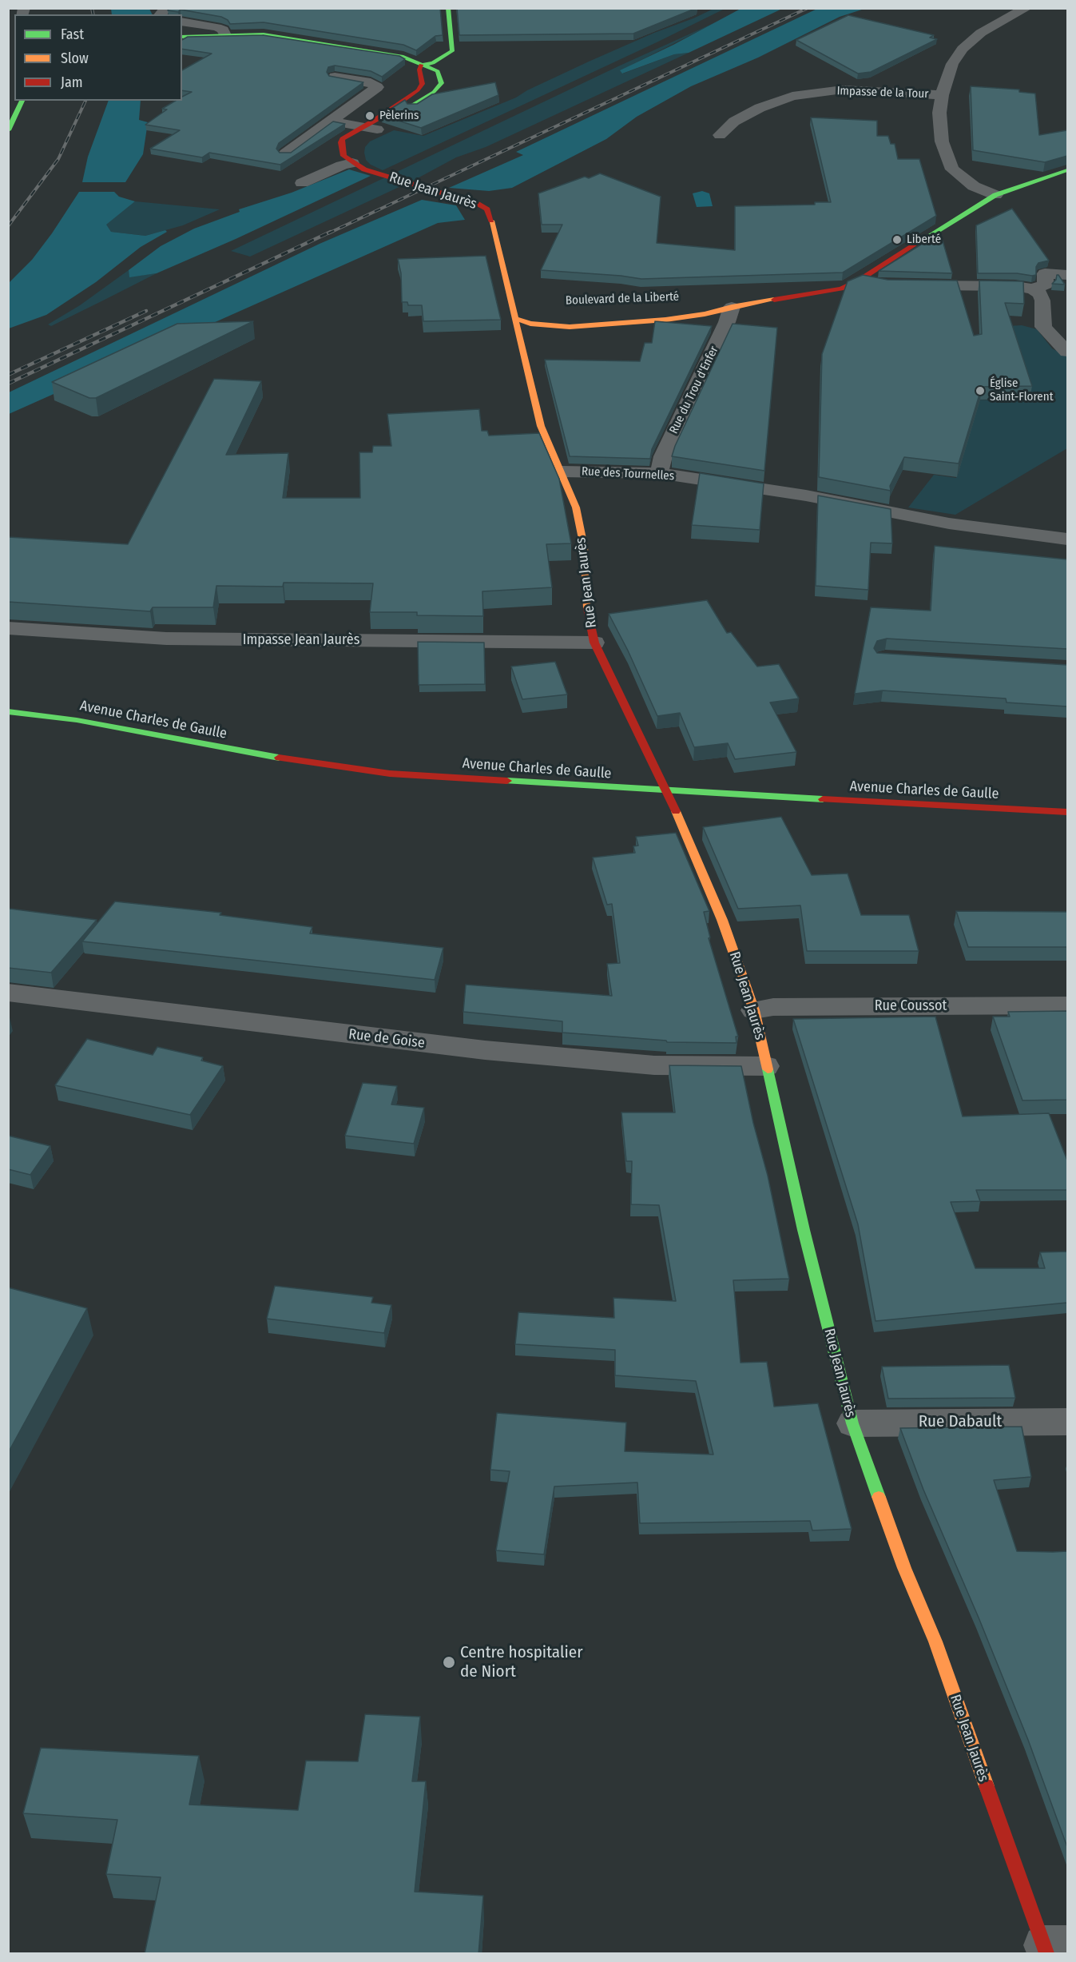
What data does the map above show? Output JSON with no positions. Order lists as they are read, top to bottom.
{
  "streets": {
    "street": [
      "Impasse de la Tour",
      "Rue Jean Jaurès",
      "Boulevard de la Liberté",
      "Rue du Trou d'Enfer",
      "Rue des Tournelles",
      "Impasse Jean Jaurès",
      "Avenue Charles de Gaulle",
      "Rue Coussot",
      "Rue de Goise",
      "Rue Dabault"
    ]
  },
  "crossings": [
    ["Rue Jean Jaurès", "Boulevard de la Liberté"],
    ["Rue Jean Jaurès", "Rue des Tournelles"],
    ["Rue Jean Jaurès", "Impasse Jean Jaurès"],
    ["Rue Jean Jaurès", "Rue Coussot"],
    ["Rue Jean Jaurès", "Rue de Goise"],
    ["Rue Jean Jaurès", "Rue Dabault"],
    ["Boulevard de la Liberté", "Rue du Trou d'Enfer"],
    ["Rue du Trou d'Enfer", "Rue des Tournelles"]
  ],
  "places": [
    "Pèlerins",
    "Liberté",
    "Église Saint-Florent",
    "Centre hospitalier de Niort"
  ],
  "legend": ["Fast", "Slow", "Jam"]
}
